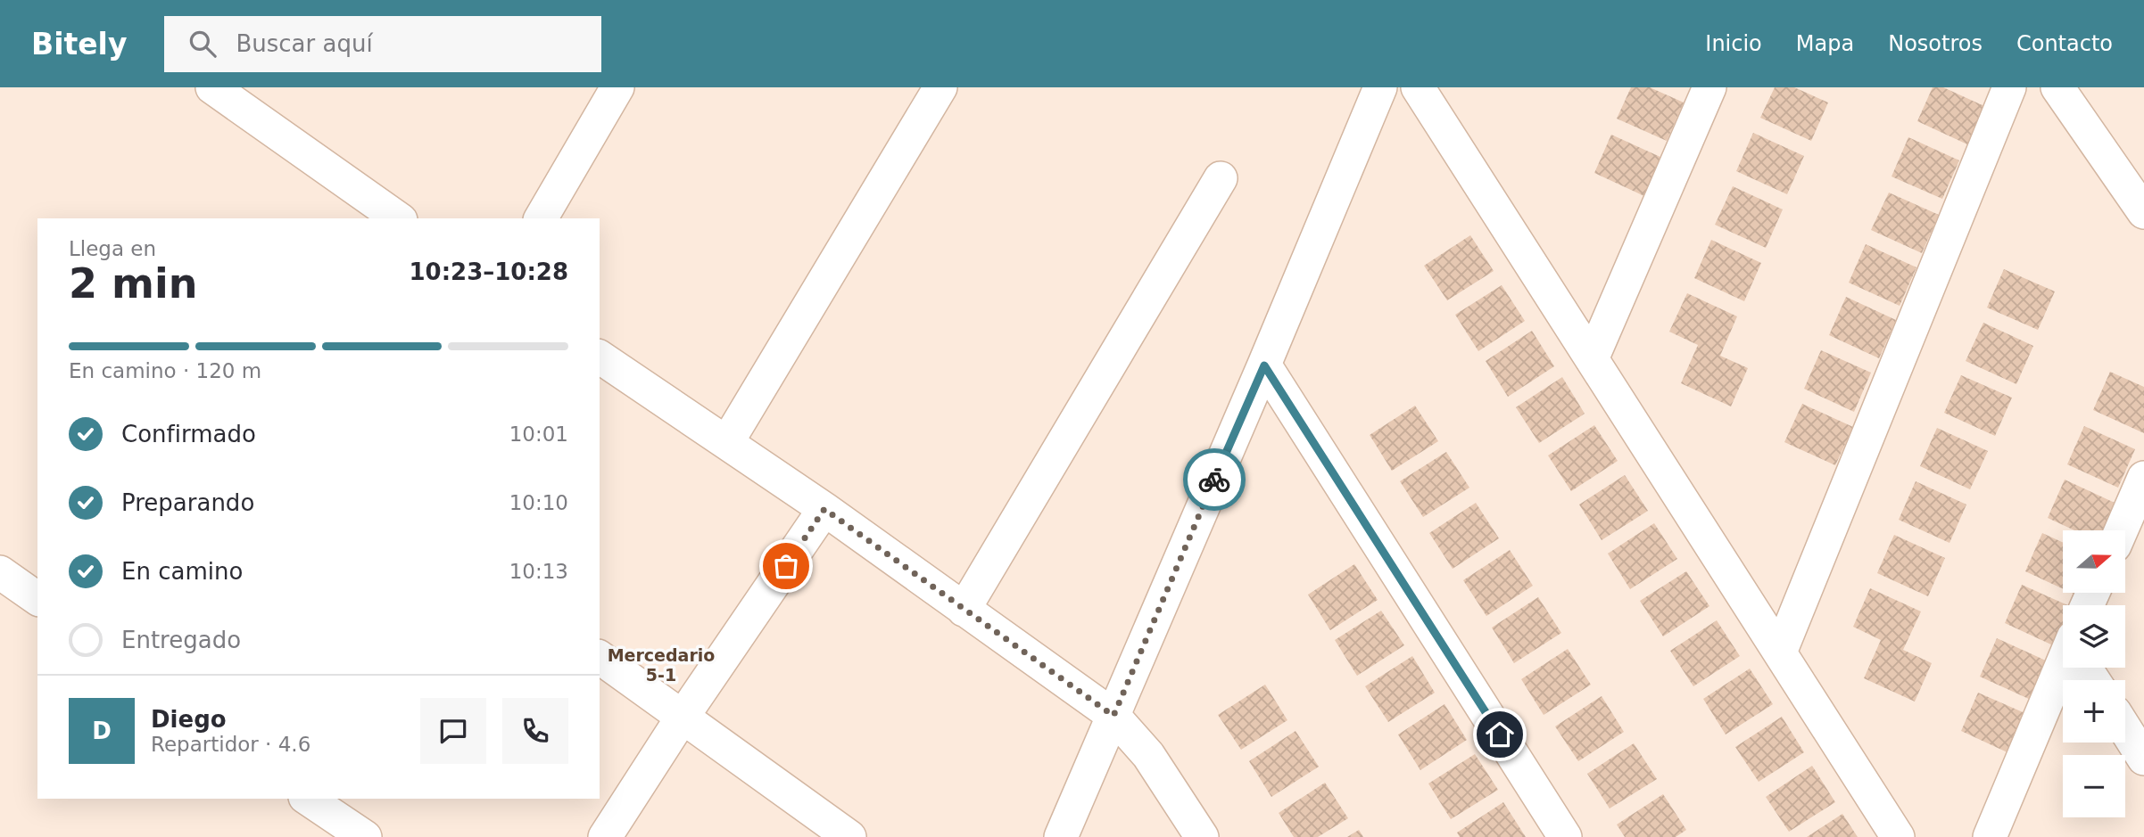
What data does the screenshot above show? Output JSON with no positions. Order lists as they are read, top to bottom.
{
  "districts": ["Mercedario 5-1"],
  "north": "right",
  "page": {
    "header": "Bitely",
    "search": "Buscar aquí",
    "nav": [
      "Inicio",
      "Mapa",
      "Nosotros",
      "Contacto"
    ],
    "heading": ["2 min", "Llega en", "10:23–10:28"],
    "panel": ["Diego", "Repartidor · 4.6"],
    "bar": "En camino · 120 m",
    "list": [
      ["Confirmado", "10:01"],
      ["Preparando", "10:10"],
      ["En camino", "10:13"],
      "Entregado"
    ],
    "map_buttons": ["+", "−"],
    "round": "D"
  }
}
